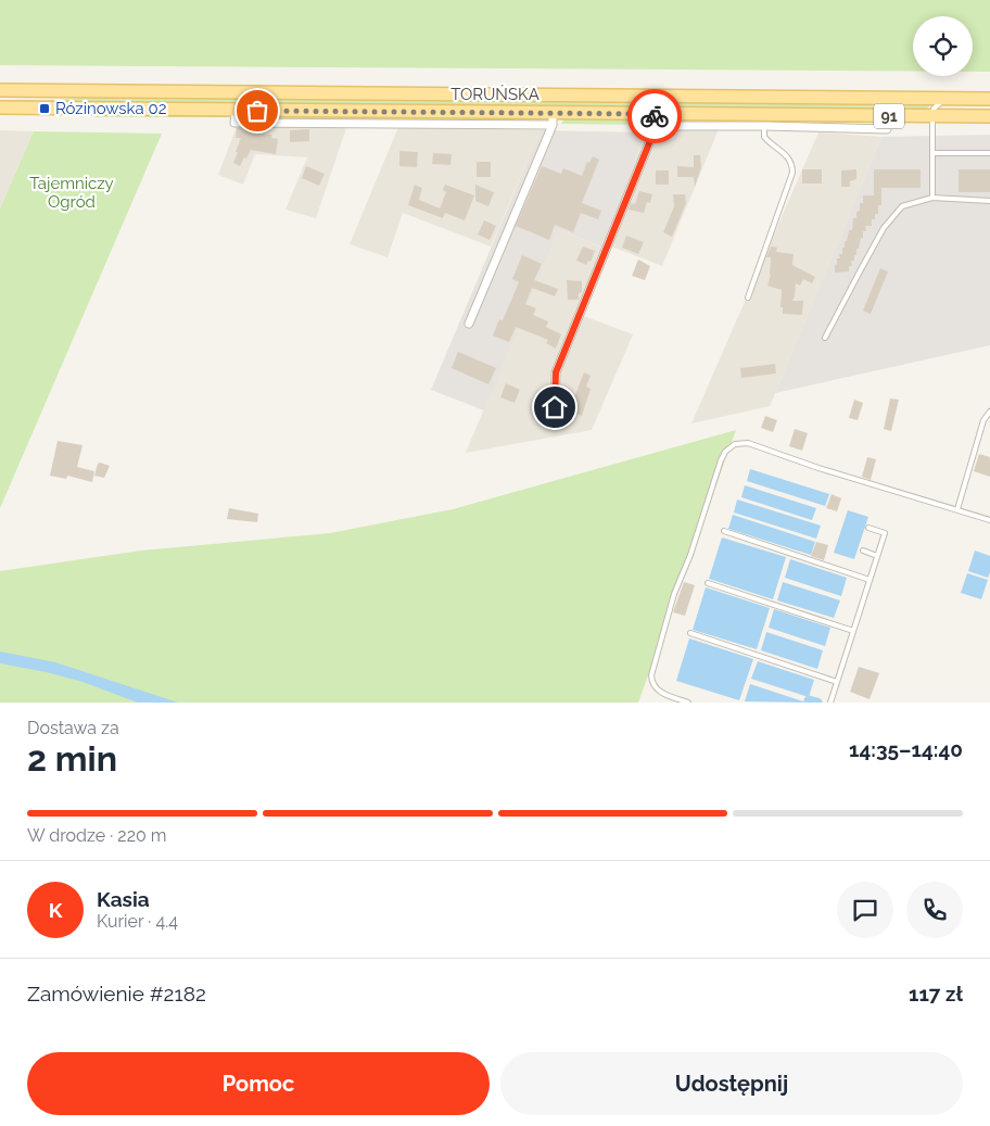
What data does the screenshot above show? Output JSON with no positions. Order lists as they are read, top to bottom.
{
  "streets": {
    "main road": ["TORUŃSKA", "91"]
  },
  "parks": ["Tajemniczy Ogród"],
  "places": {
    "transit": ["Rózinowska 02"]
  },
  "page": {
    "heading": ["2 min", "Dostawa za", "14:35–14:40"],
    "panel": [
      "Kasia",
      "Kurier · 4.4",
      "Zamówienie #2182",
      "117 zł"
    ],
    "bar": "W drodze · 220 m",
    "round": "K",
    "buttons": ["Pomoc", "Udostępnij"]
  }
}
